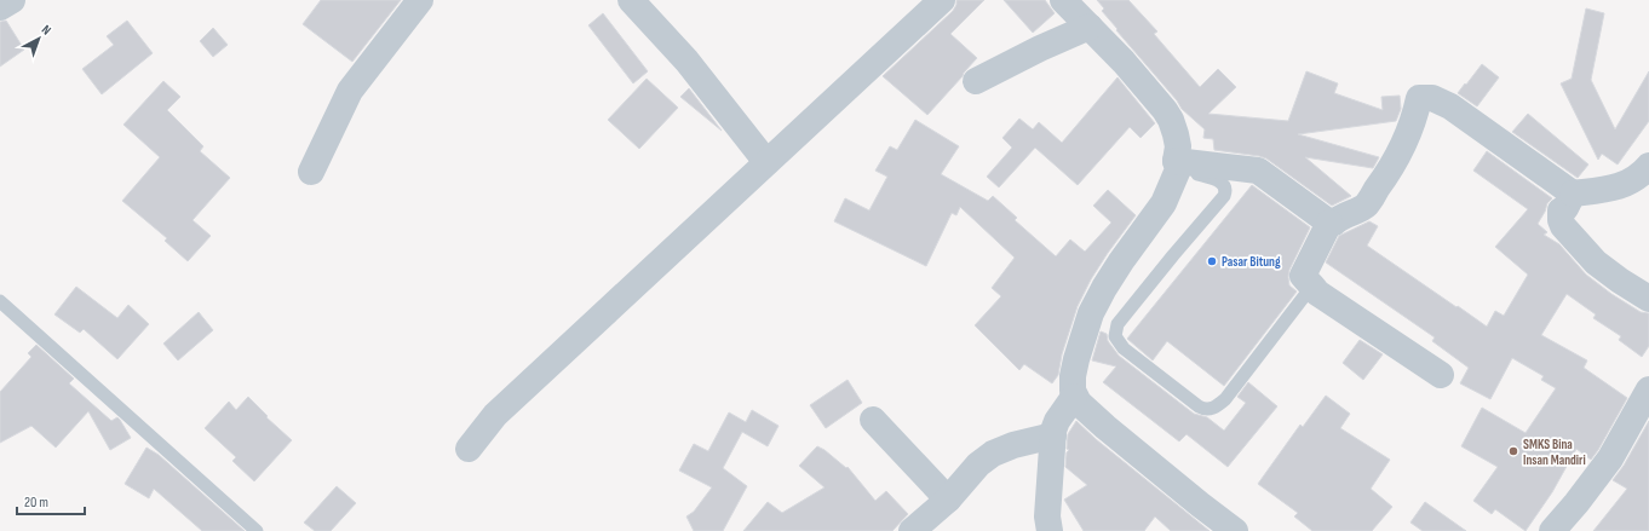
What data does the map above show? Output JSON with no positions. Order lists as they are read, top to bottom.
{
  "places": ["Pasar Bitung", "SMKS Bina Insan Mandiri"],
  "scale_bar": "20 m",
  "north": "top right"
}
